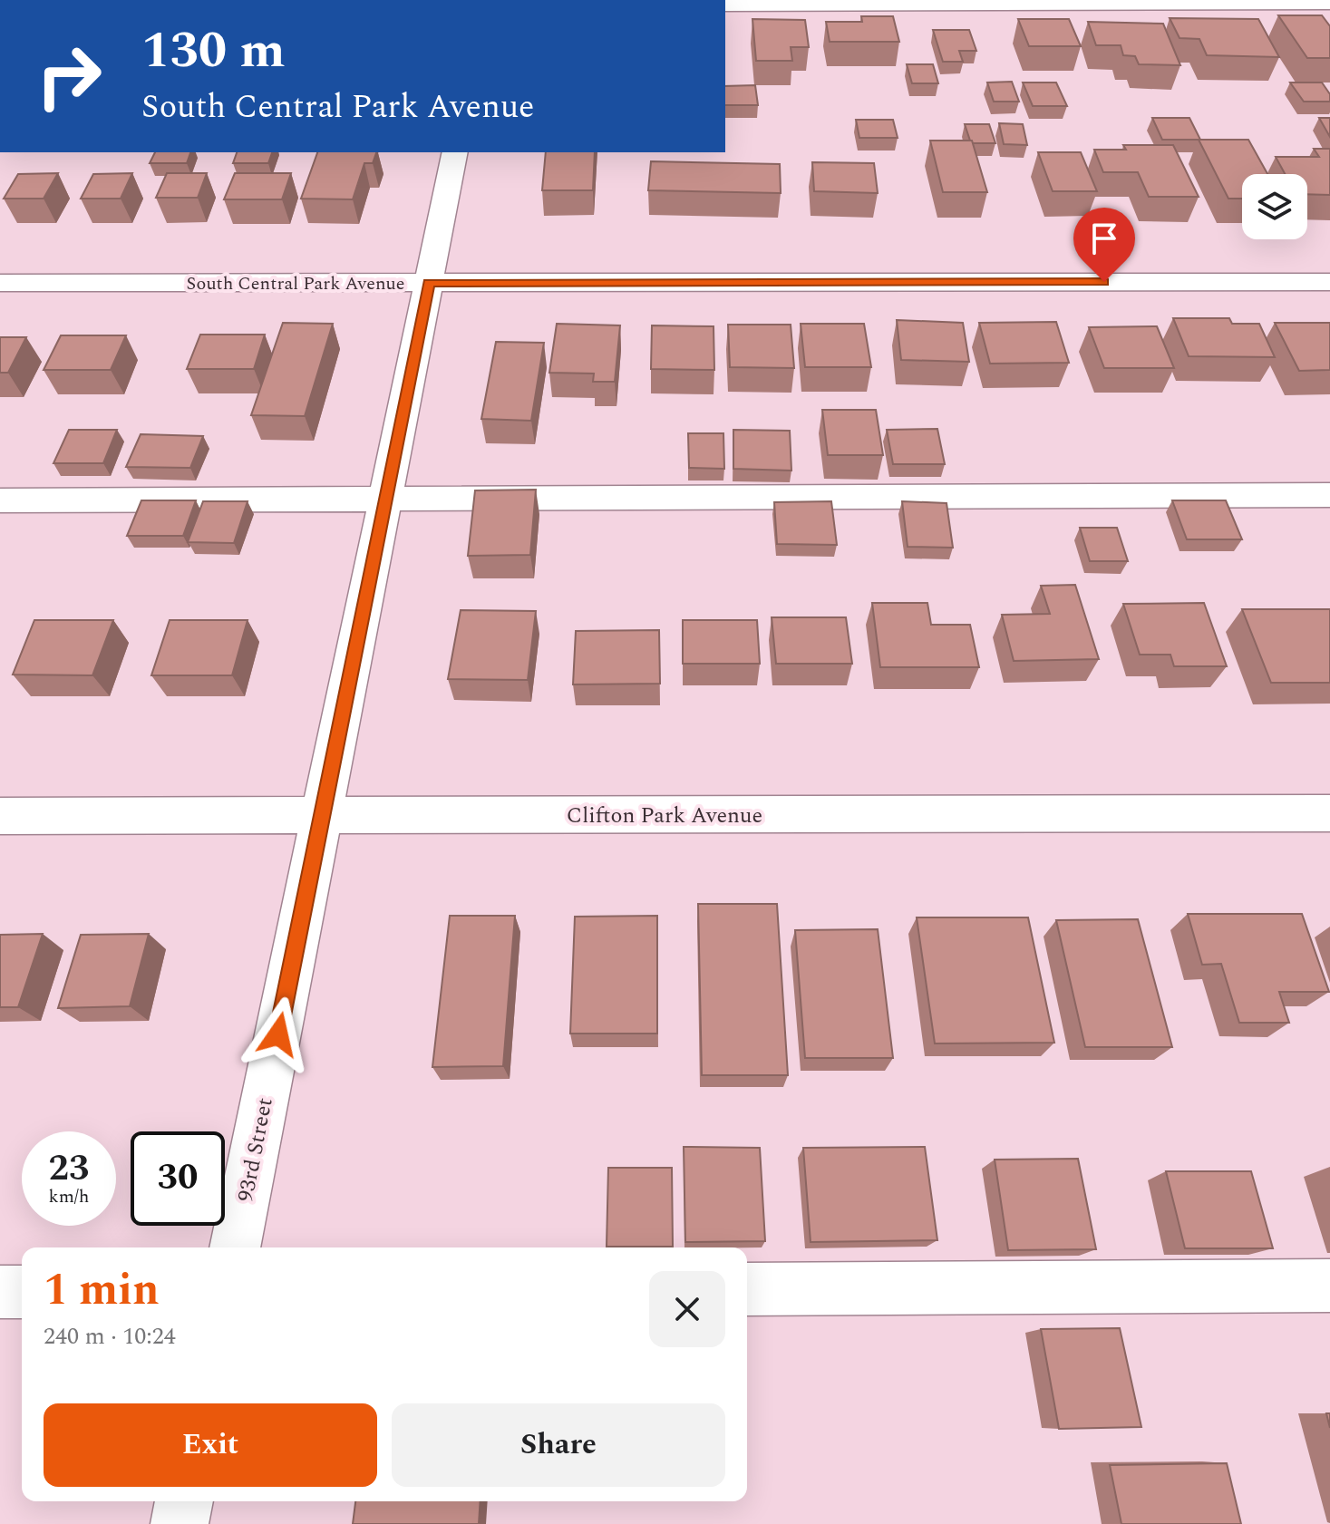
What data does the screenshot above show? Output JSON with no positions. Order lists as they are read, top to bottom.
{
  "streets": {
    "street": ["South Central Park Avenue", "Clifton Park Avenue", "93rd Street"]
  },
  "crossings": [
    ["South Central Park Avenue", "93rd Street"],
    ["Clifton Park Avenue", "93rd Street"]
  ],
  "page": {
    "turn": ["130 m", "South Central Park Avenue"],
    "speed": "23 km/h",
    "limit": "30",
    "heading": ["1 min", "240 m · 10:24"],
    "buttons": ["Exit", "Share"]
  }
}
